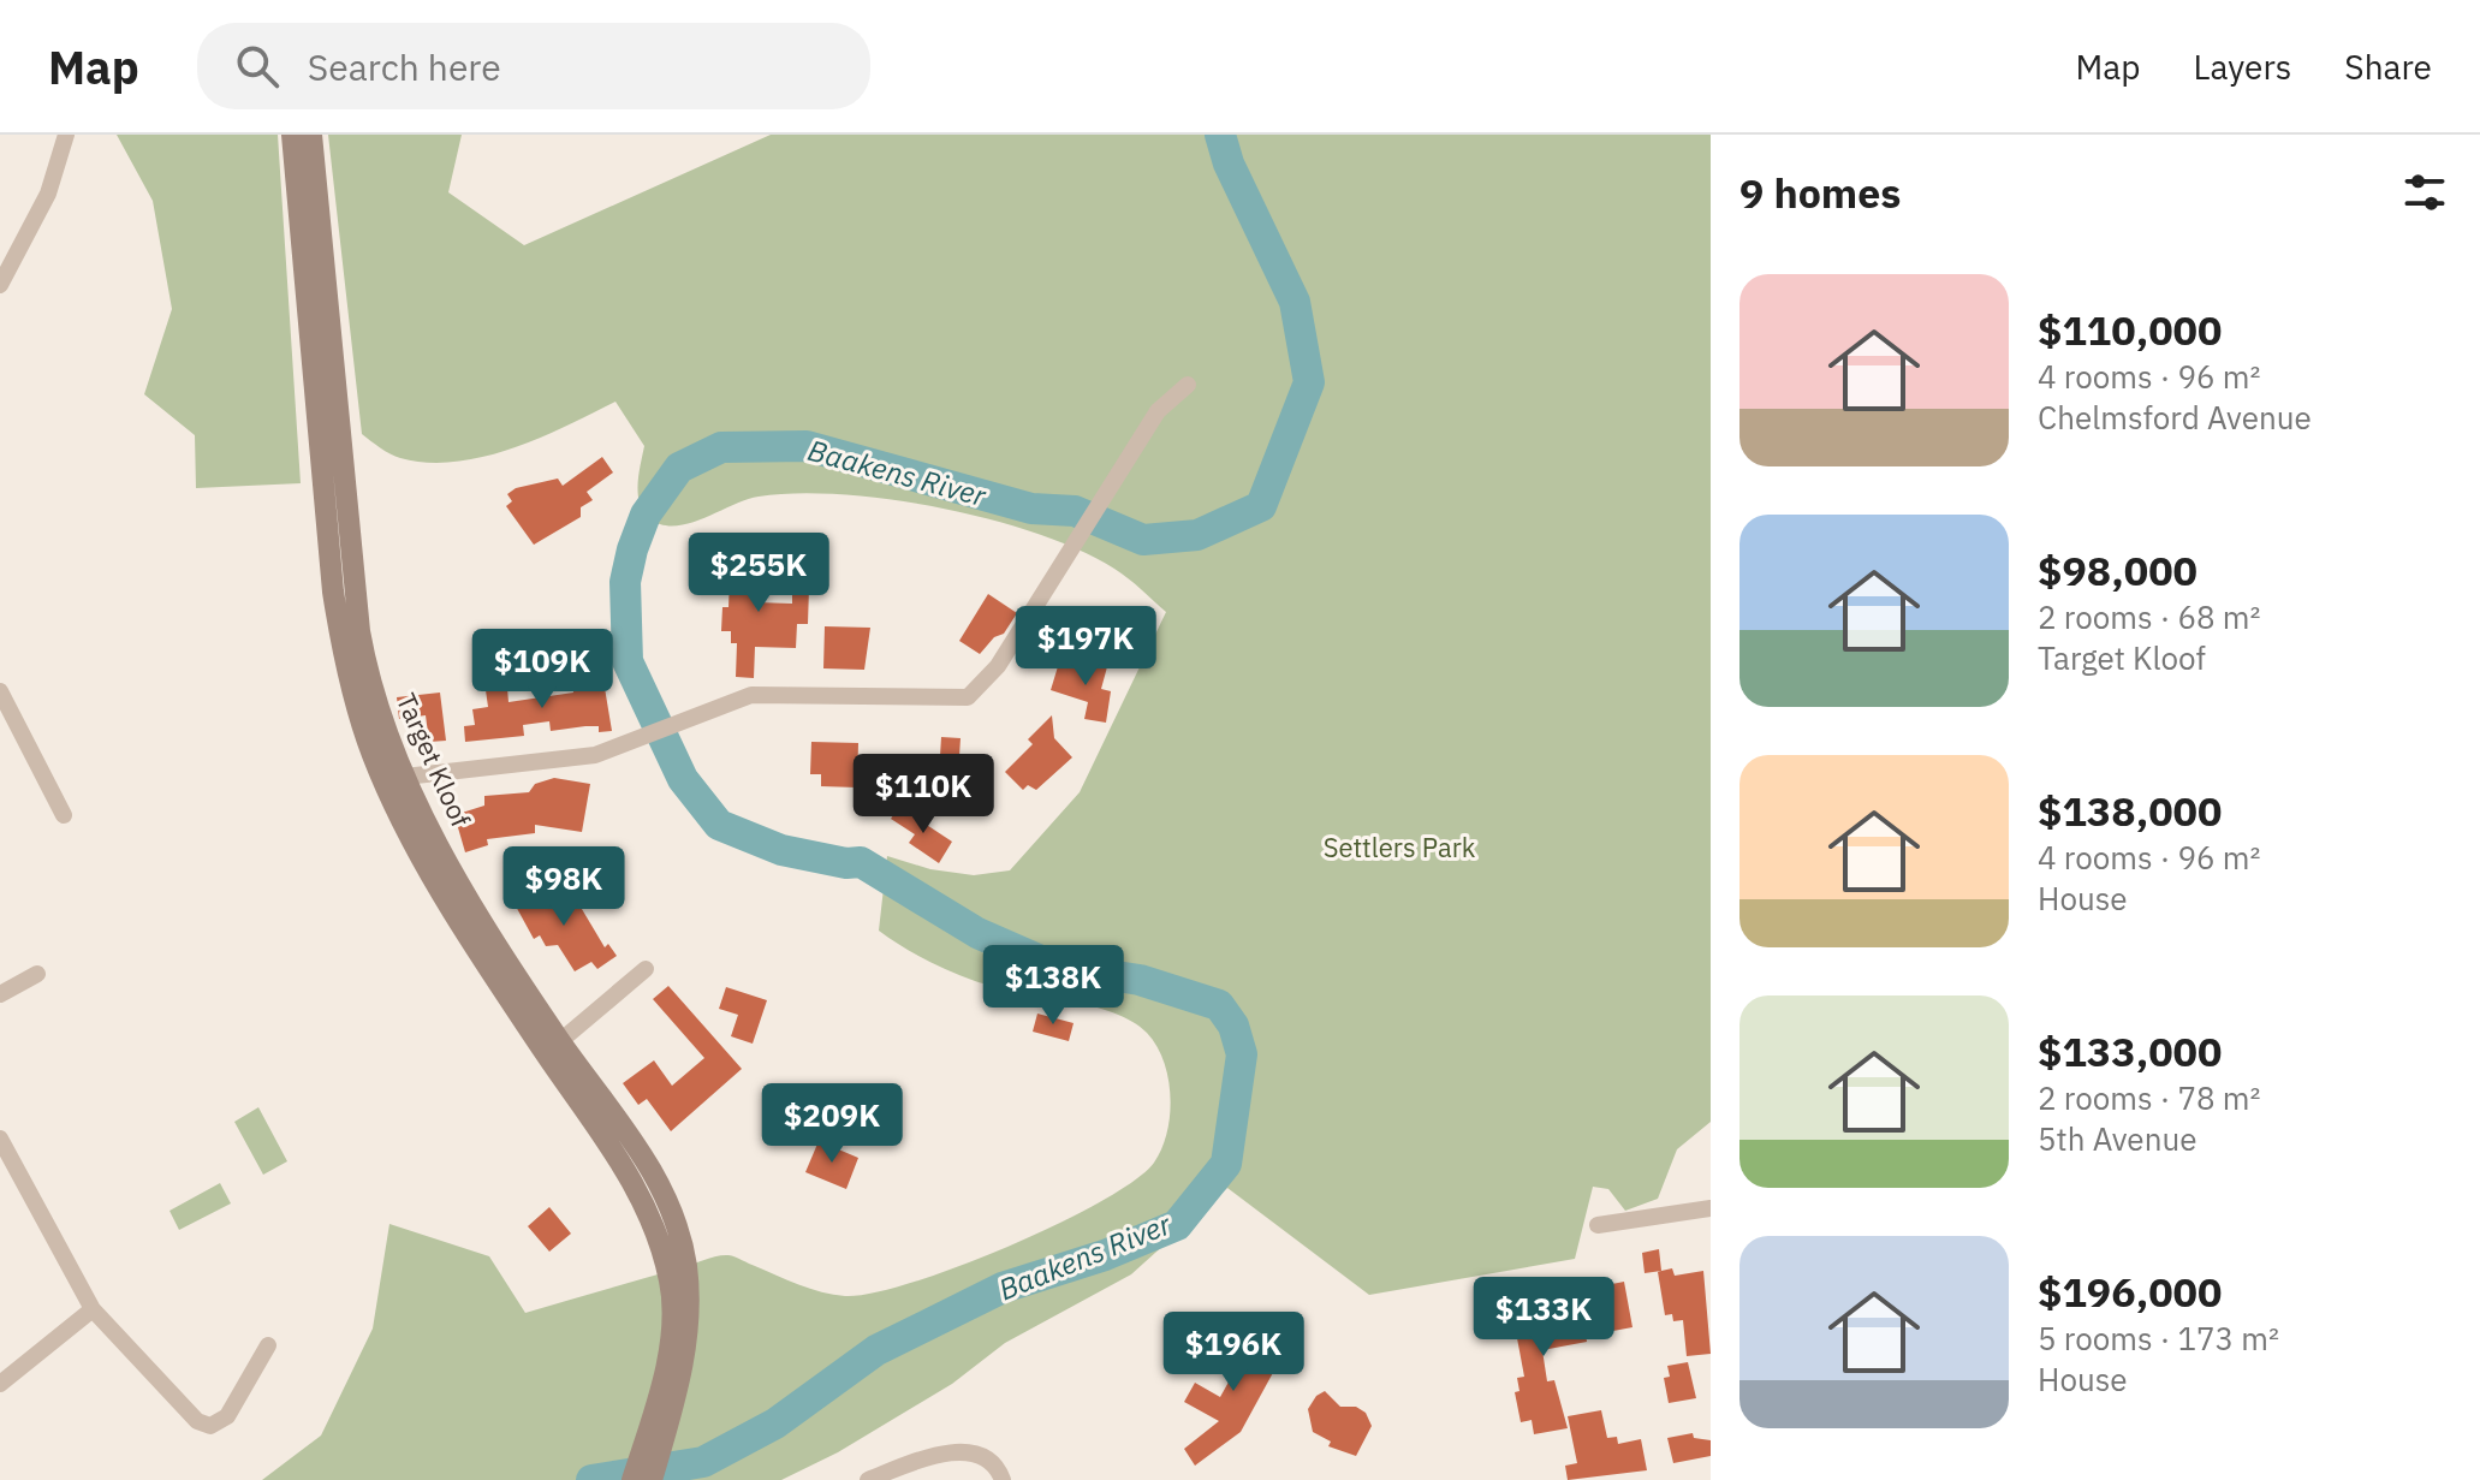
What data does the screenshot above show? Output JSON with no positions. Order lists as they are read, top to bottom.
{
  "streets": {
    "main road": ["Target Kloof"]
  },
  "water": ["Baakens River"],
  "parks": ["Settlers Park"],
  "page": {
    "header": "Map",
    "search": "Search here",
    "nav": ["Map", "Layers", "Share"],
    "heading": "9 homes",
    "list": [
      {
        "name": "$110,000",
        "note": "4 rooms · 96 m² · Chelmsford Avenue"
      },
      {
        "name": "$98,000",
        "note": "2 rooms · 68 m² · Target Kloof"
      },
      {
        "name": "$138,000",
        "note": "4 rooms · 96 m² · House"
      },
      {
        "name": "$133,000",
        "note": "2 rooms · 78 m² · 5th Avenue"
      },
      {
        "name": "$196,000",
        "note": "5 rooms · 173 m² · House"
      }
    ],
    "price": [
      "$255K",
      "$197K",
      "$109K",
      "$110K",
      "$98K",
      "$138K",
      "$209K",
      "$133K",
      "$196K"
    ]
  }
}
